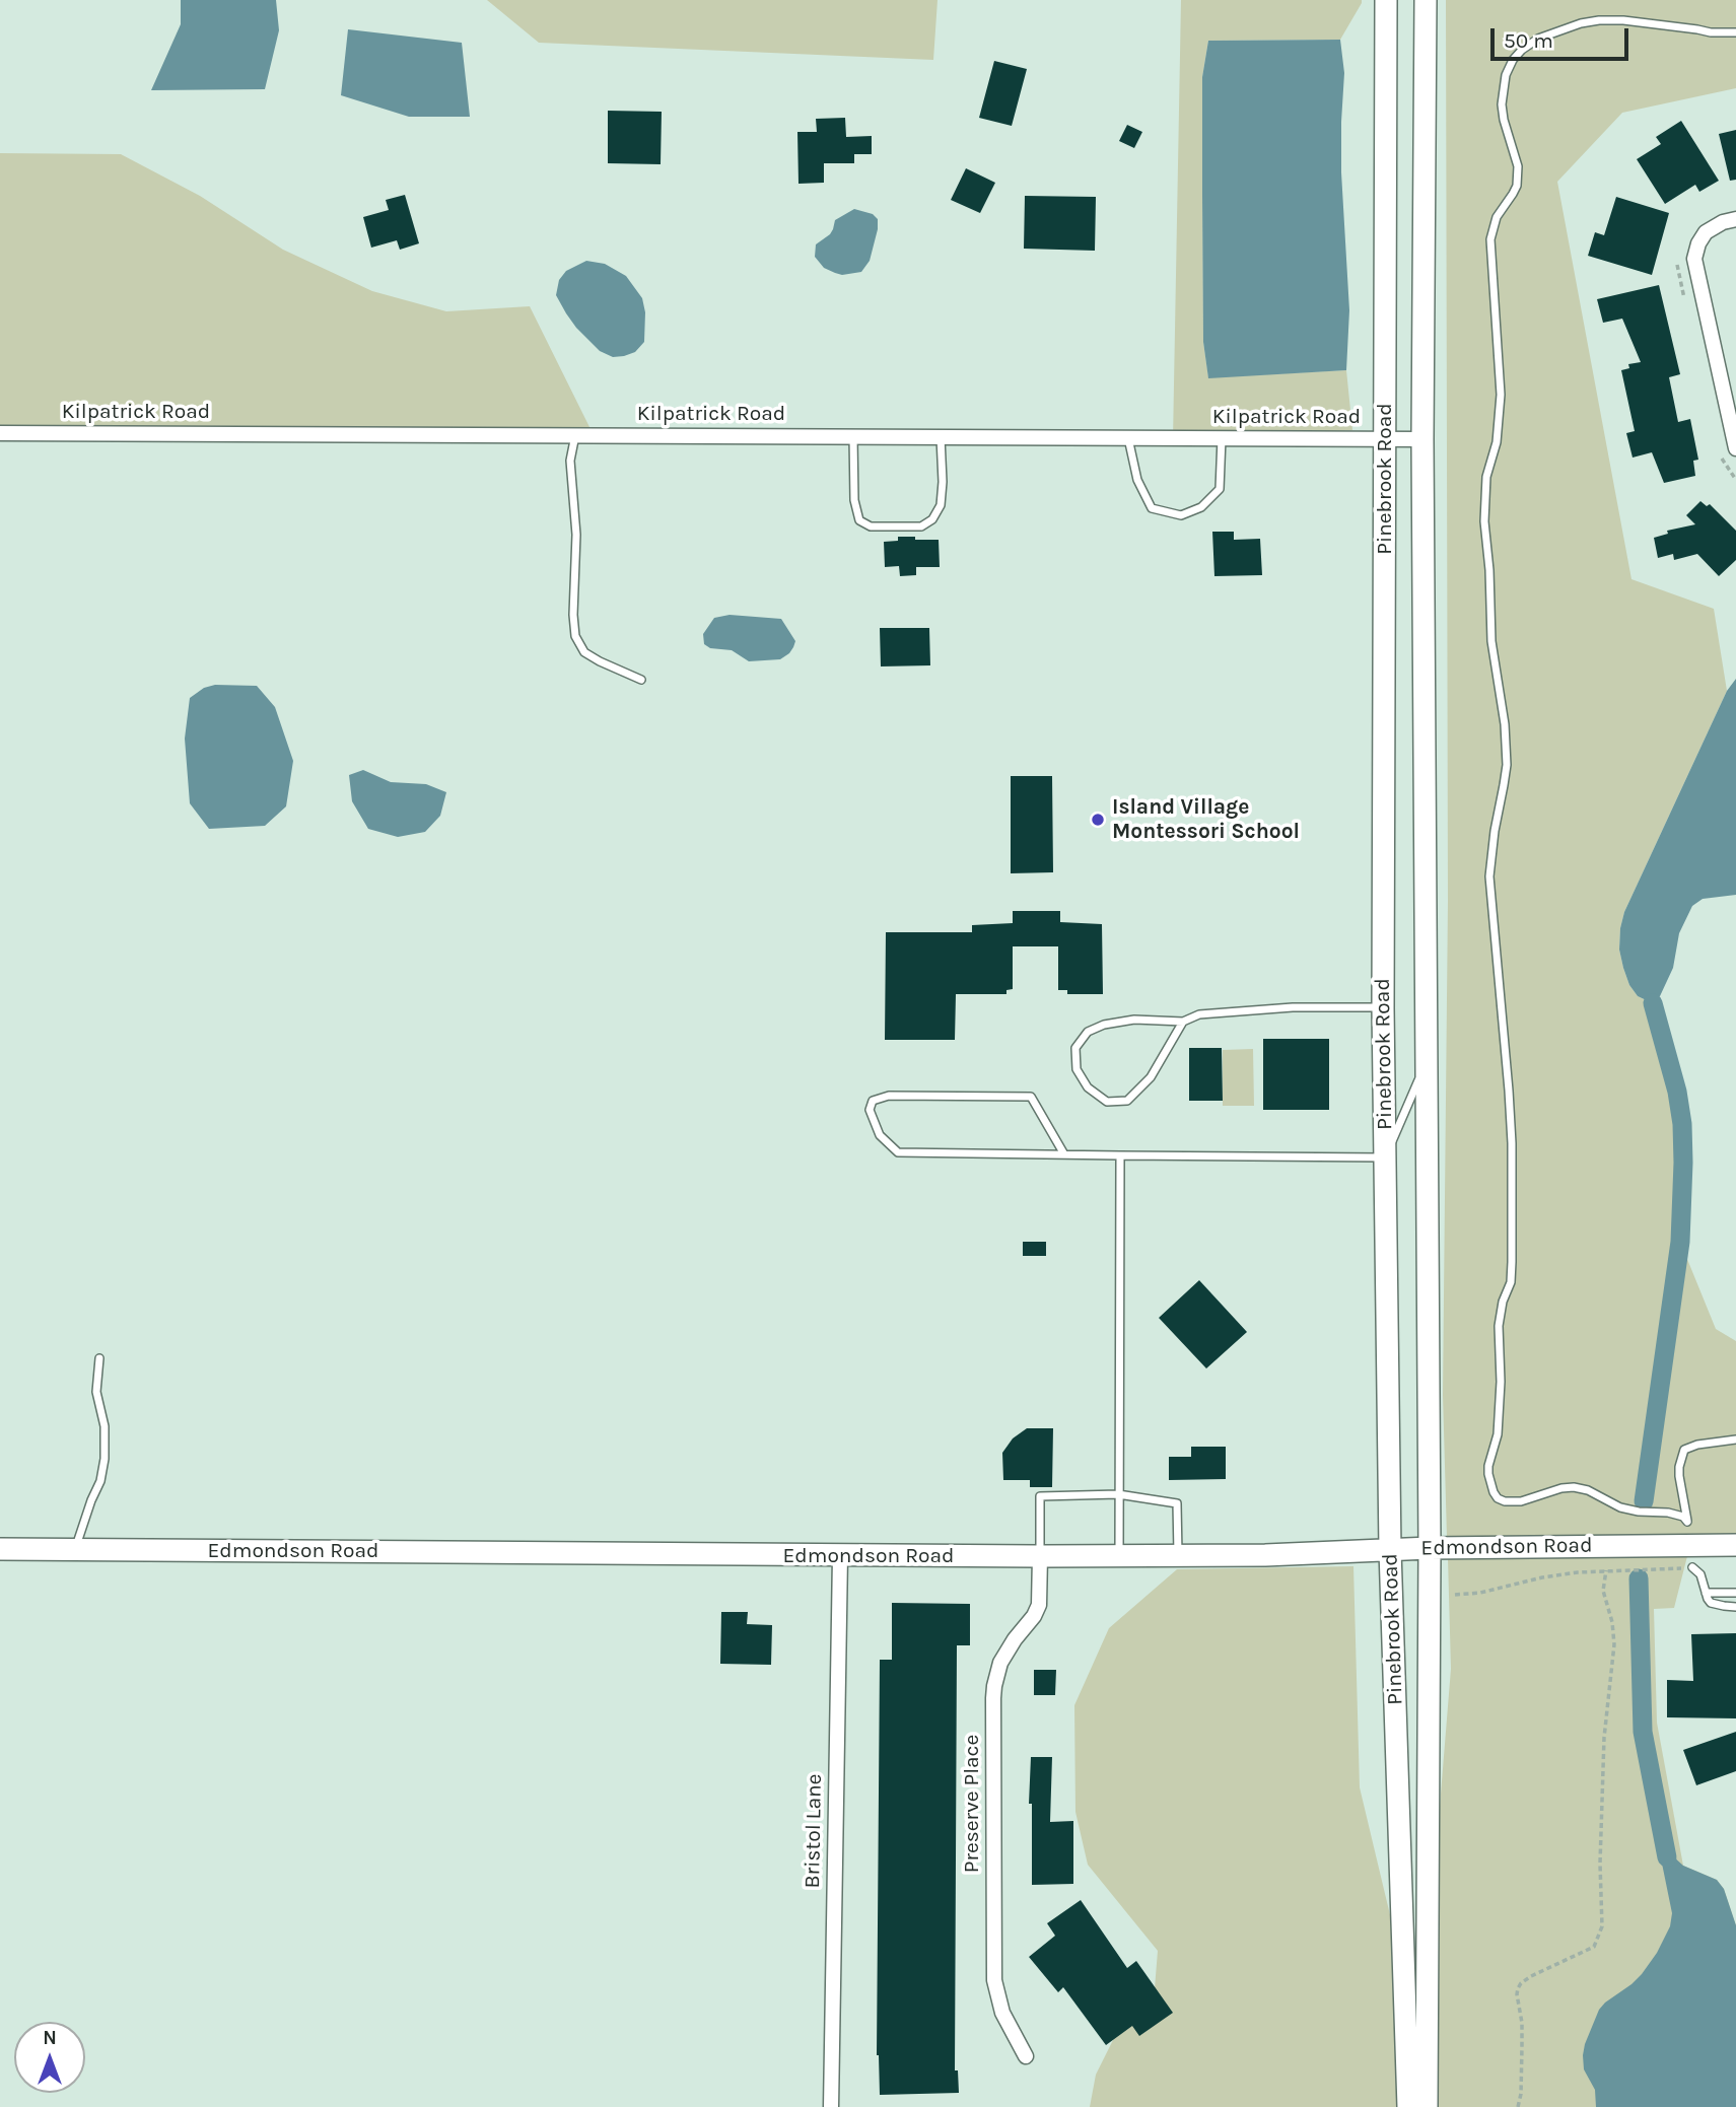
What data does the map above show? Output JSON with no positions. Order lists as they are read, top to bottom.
{
  "streets": {
    "street": [
      "Kilpatrick Road",
      "Pinebrook Road",
      "Edmondson Road",
      "Preserve Place",
      "Bristol Lane"
    ]
  },
  "crossings": [
    ["Kilpatrick Road", "Pinebrook Road"],
    ["Pinebrook Road", "Edmondson Road"],
    ["Edmondson Road", "Preserve Place"],
    ["Edmondson Road", "Bristol Lane"]
  ],
  "places": ["Island Village Montessori School"],
  "scale_bar": "50 m",
  "north": "top"
}
